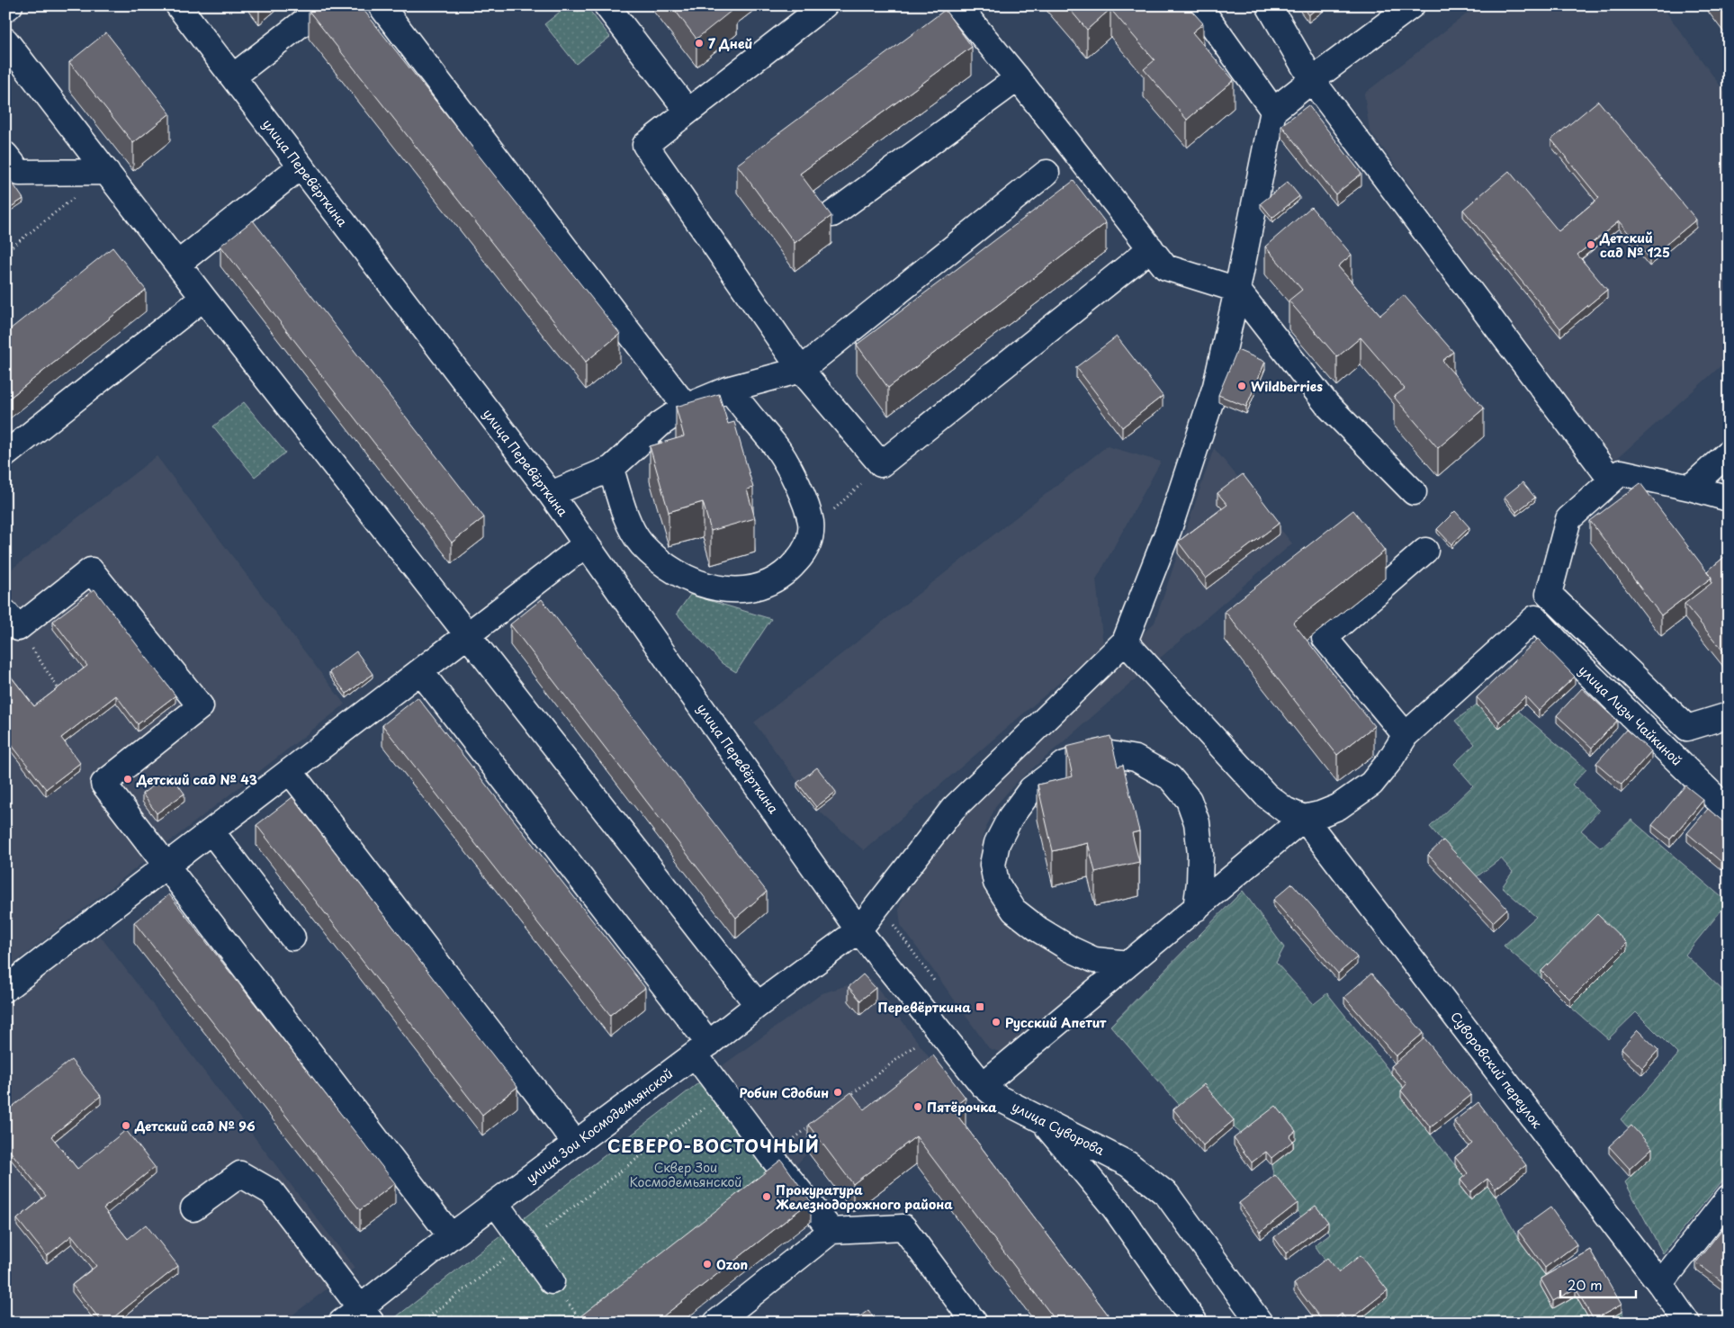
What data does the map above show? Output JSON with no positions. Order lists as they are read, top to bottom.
{
  "streets": {
    "street": [
      "улица Перевёрткина",
      "улица Лизы Чайкиной",
      "Суворовский переулок",
      "улица Зои Космодемьянской",
      "улица Суворова"
    ]
  },
  "crossings": [
    ["улица Перевёрткина", "улица Зои Космодемьянской"],
    ["улица Перевёрткина", "улица Суворова"],
    ["улица Зои Космодемьянской", "улица Суворова"]
  ],
  "districts": ["СЕВЕРО-ВОСТОЧНЫЙ"],
  "parks": ["Сквер Зои Космодемьянской"],
  "places": {
    "other": [
      "7 Дней",
      "Детский сад № 125",
      "Wildberries",
      "Детский сад № 43",
      "Русский Апетит",
      "Робин Сдобин",
      "Пятёрочка",
      "Детский сад № 96",
      "Прокуратура Железнодорожного района",
      "Ozon"
    ],
    "transit": ["Перевёрткина"]
  },
  "scale_bar": "20 m"
}
